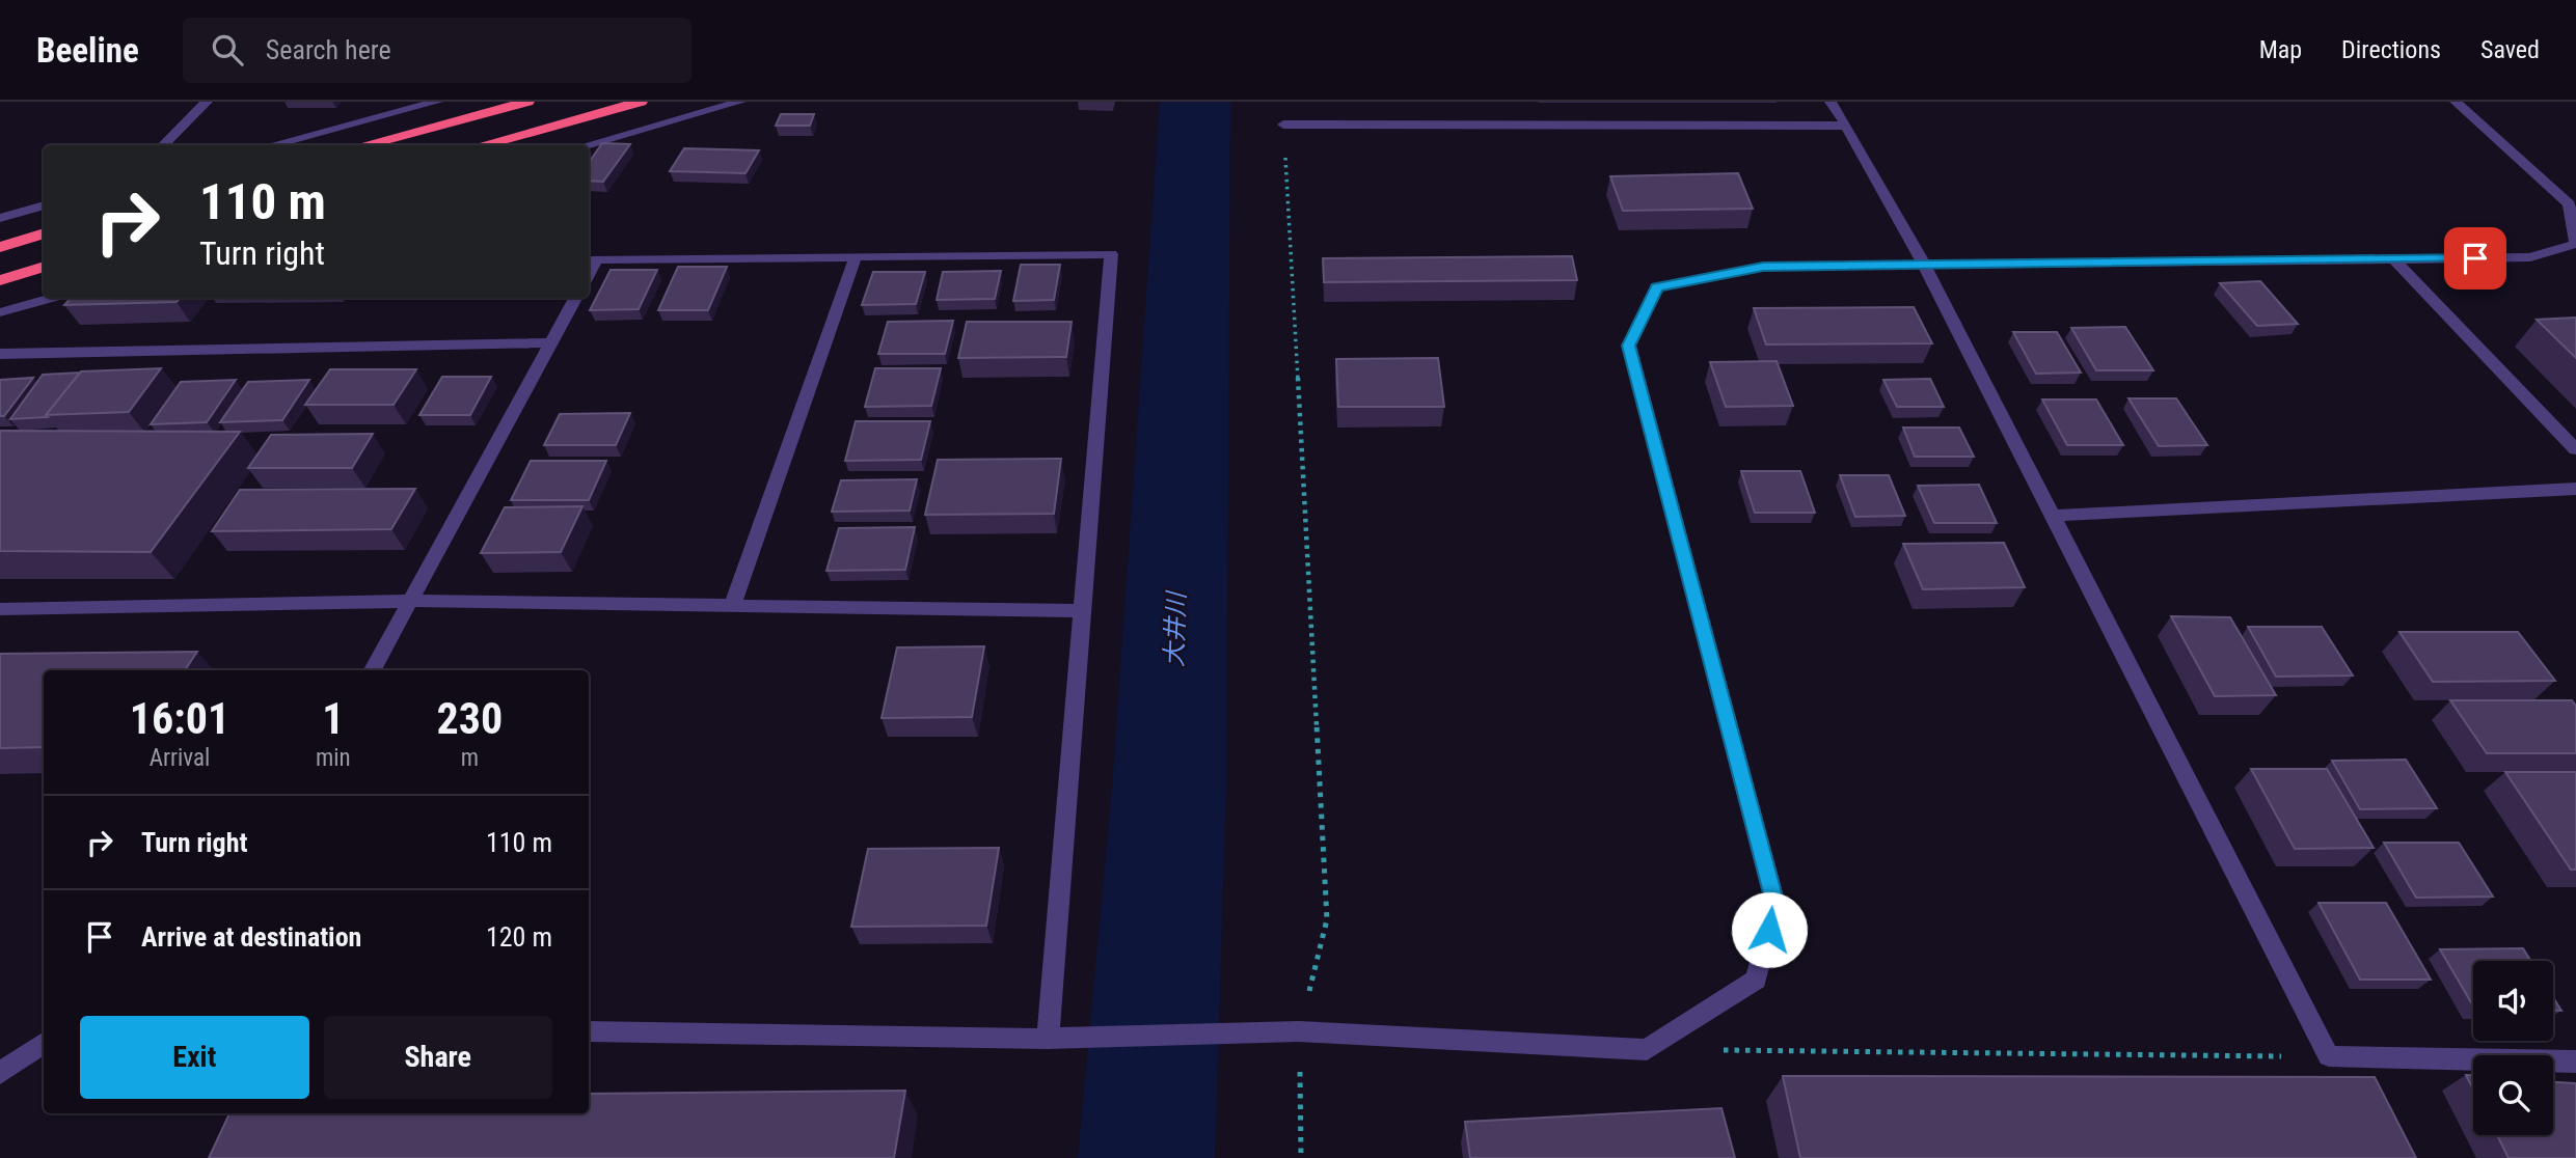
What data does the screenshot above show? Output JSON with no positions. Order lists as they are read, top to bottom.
{
  "water": ["大井川"],
  "page": {
    "header": "Beeline",
    "search": "Search here",
    "nav": ["Map", "Directions", "Saved"],
    "turn": ["110 m", "Turn right"],
    "eta": [
      "16:01",
      "Arrival",
      "1",
      "min",
      "230",
      "m"
    ],
    "list": [
      {
        "name": "Turn right",
        "value": "110 m"
      },
      {
        "name": "Arrive at destination",
        "value": "120 m"
      }
    ],
    "buttons": ["Exit", "Share"]
  }
}
